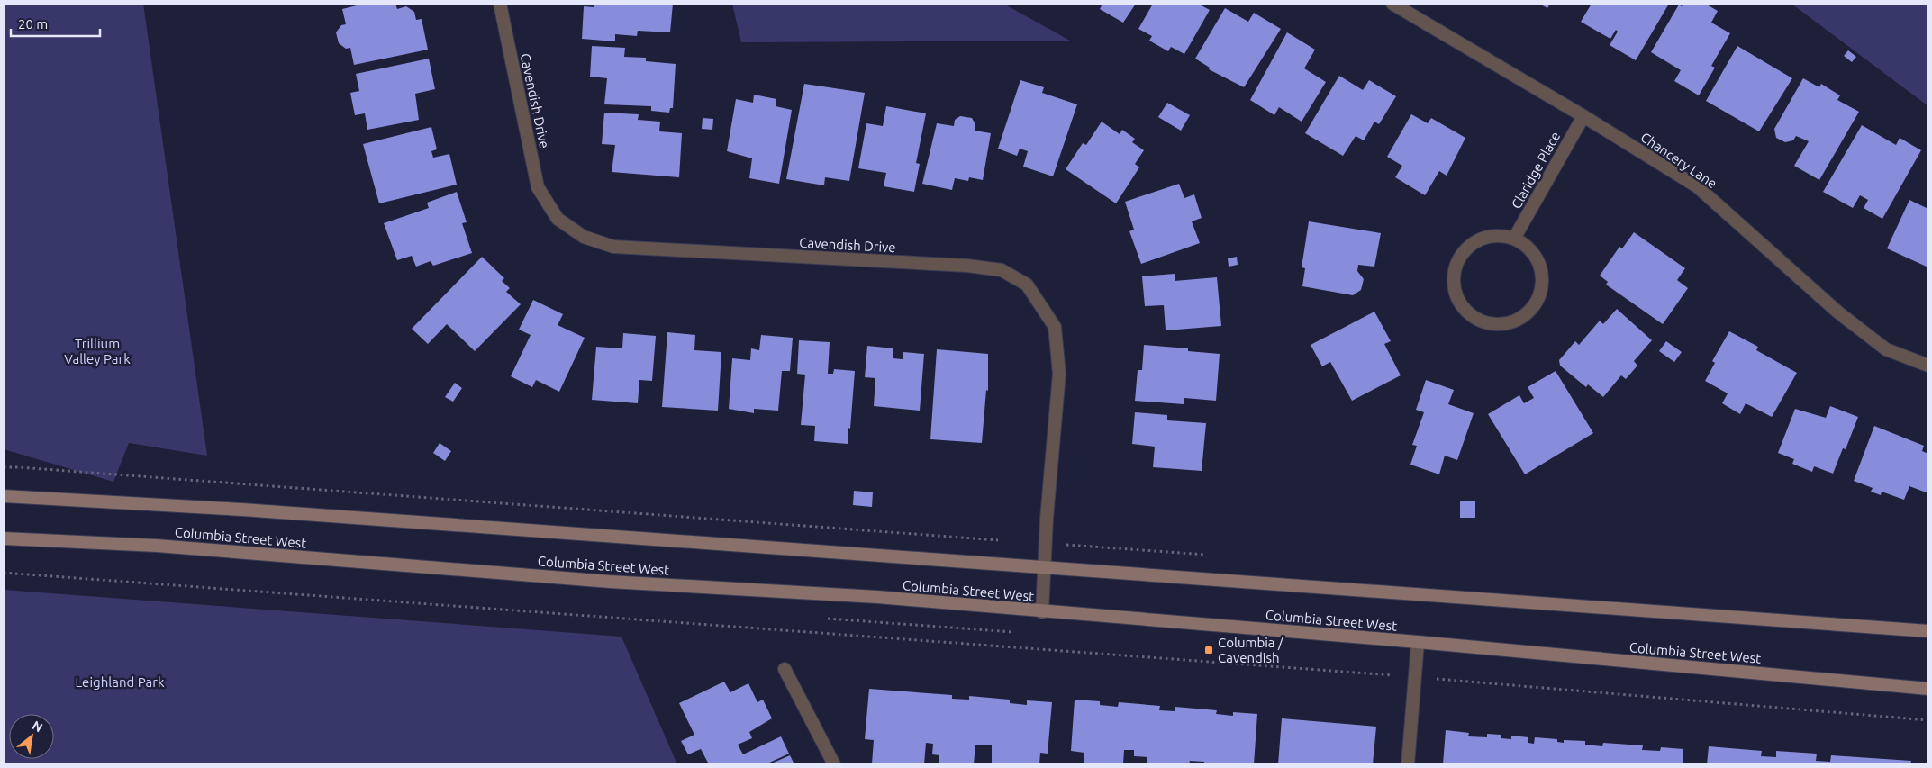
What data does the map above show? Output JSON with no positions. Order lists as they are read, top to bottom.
{
  "streets": {
    "main road": ["Columbia Street West"],
    "street": ["Cavendish Drive", "Chancery Lane", "Claridge Place"]
  },
  "crossings": [
    ["Cavendish Drive", "Columbia Street West"],
    ["Chancery Lane", "Claridge Place"]
  ],
  "parks": ["Trillium Valley Park", "Leighland Park"],
  "places": {
    "transit": ["Columbia / Cavendish"]
  },
  "scale_bar": "20 m",
  "north": "top right"
}
